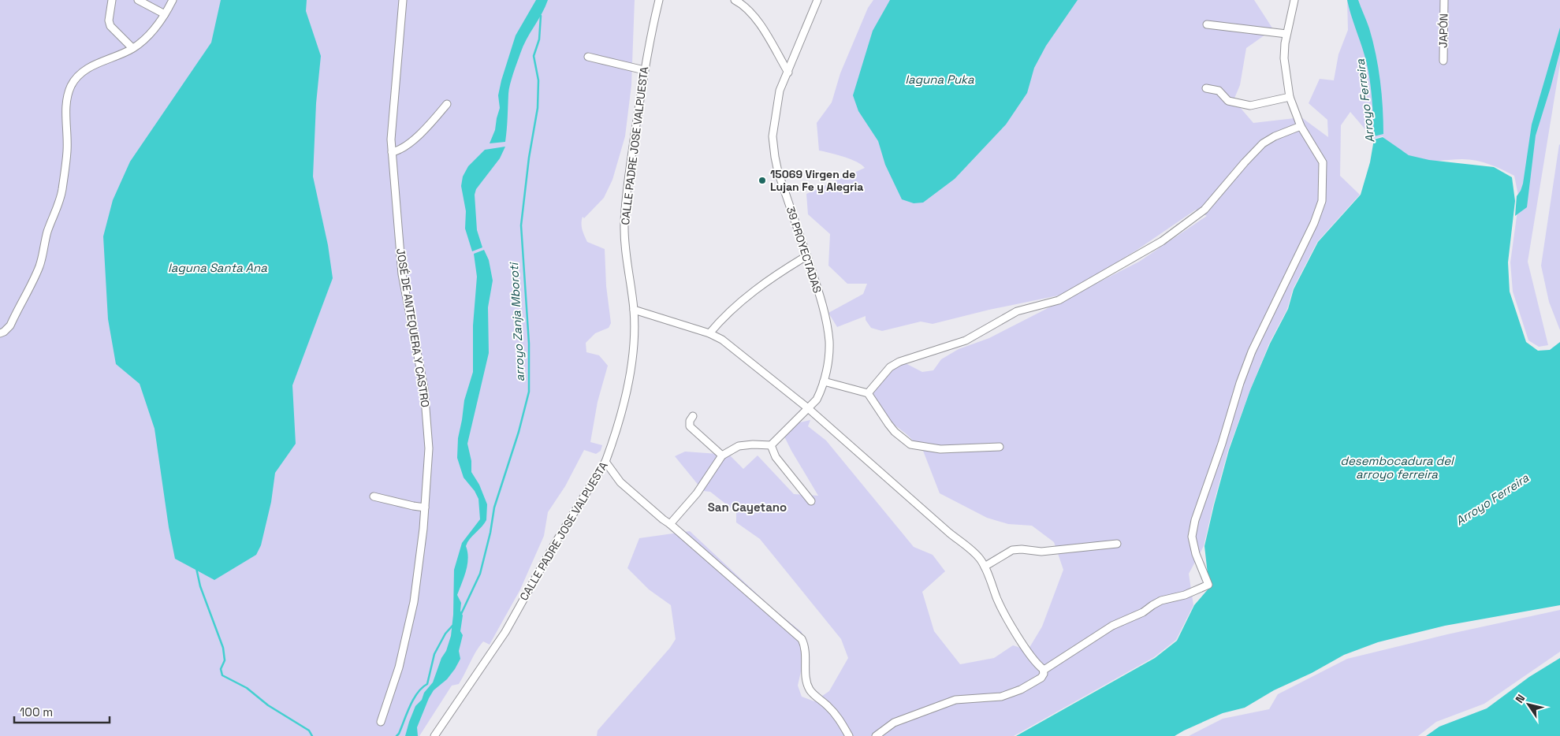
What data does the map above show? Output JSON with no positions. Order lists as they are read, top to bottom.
{
  "streets": {
    "street": [
      "JAPÓN",
      "CALLE PADRE JOSE VALPUESTA",
      "39 PROYECTADAS",
      "JOSÉ DE ANTEQUERA Y CASTRO"
    ]
  },
  "districts": ["San Cayetano"],
  "water": [
    "laguna Puka",
    "Arroyo Ferreira",
    "laguna Santa Ana",
    "arroyo Zanja Mboroti",
    "desembocadura del arroyo ferreira"
  ],
  "places": ["15069 Virgen de Lujan Fe y Alegria"],
  "scale_bar": "100 m",
  "north": "top left"
}
